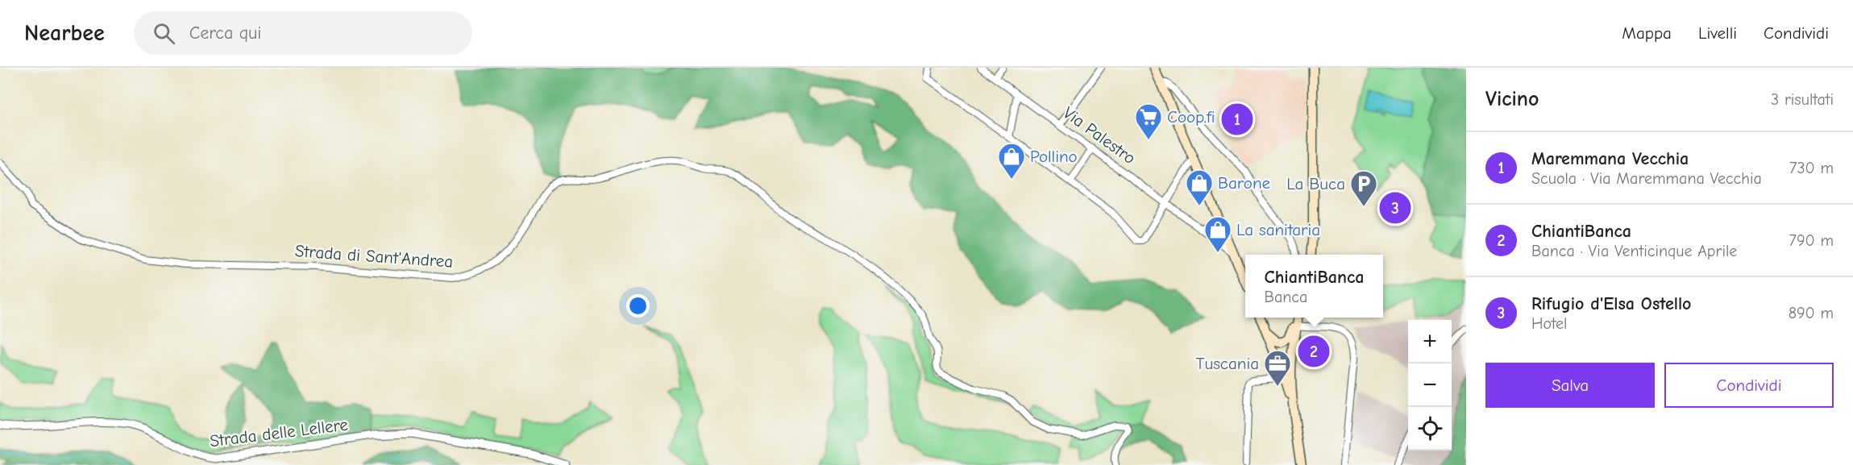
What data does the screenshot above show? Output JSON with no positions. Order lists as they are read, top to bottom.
{
  "streets": {
    "street": ["Via Palestro", "Strada di Sant'Andrea", "Strada delle Lellere"]
  },
  "places": {
    "supermarket": ["Coop.fi"],
    "shop": ["Pollino", "Barone", "La sanitaria"],
    "parking": ["La Buca"],
    "office": ["Tuscania"]
  },
  "page": {
    "header": "Nearbee",
    "search": "Cerca qui",
    "nav": ["Mappa", "Livelli", "Condividi"],
    "heading": ["Vicino", "3 risultati"],
    "pins": ["1", "3", "2"],
    "list": [
      {
        "mark": "1",
        "name": "Maremmana Vecchia",
        "note": "Scuola · Via Maremmana Vecchia",
        "value": "730 m"
      },
      {
        "mark": "2",
        "name": "ChiantiBanca",
        "note": "Banca · Via Venticinque Aprile",
        "value": "790 m"
      },
      {
        "mark": "3",
        "name": "Rifugio d'Elsa Ostello",
        "note": "Hotel",
        "value": "890 m"
      }
    ],
    "popup": ["ChiantiBanca", "Banca"],
    "map_buttons": ["+", "−"],
    "buttons": ["Salva", "Condividi"]
  }
}
